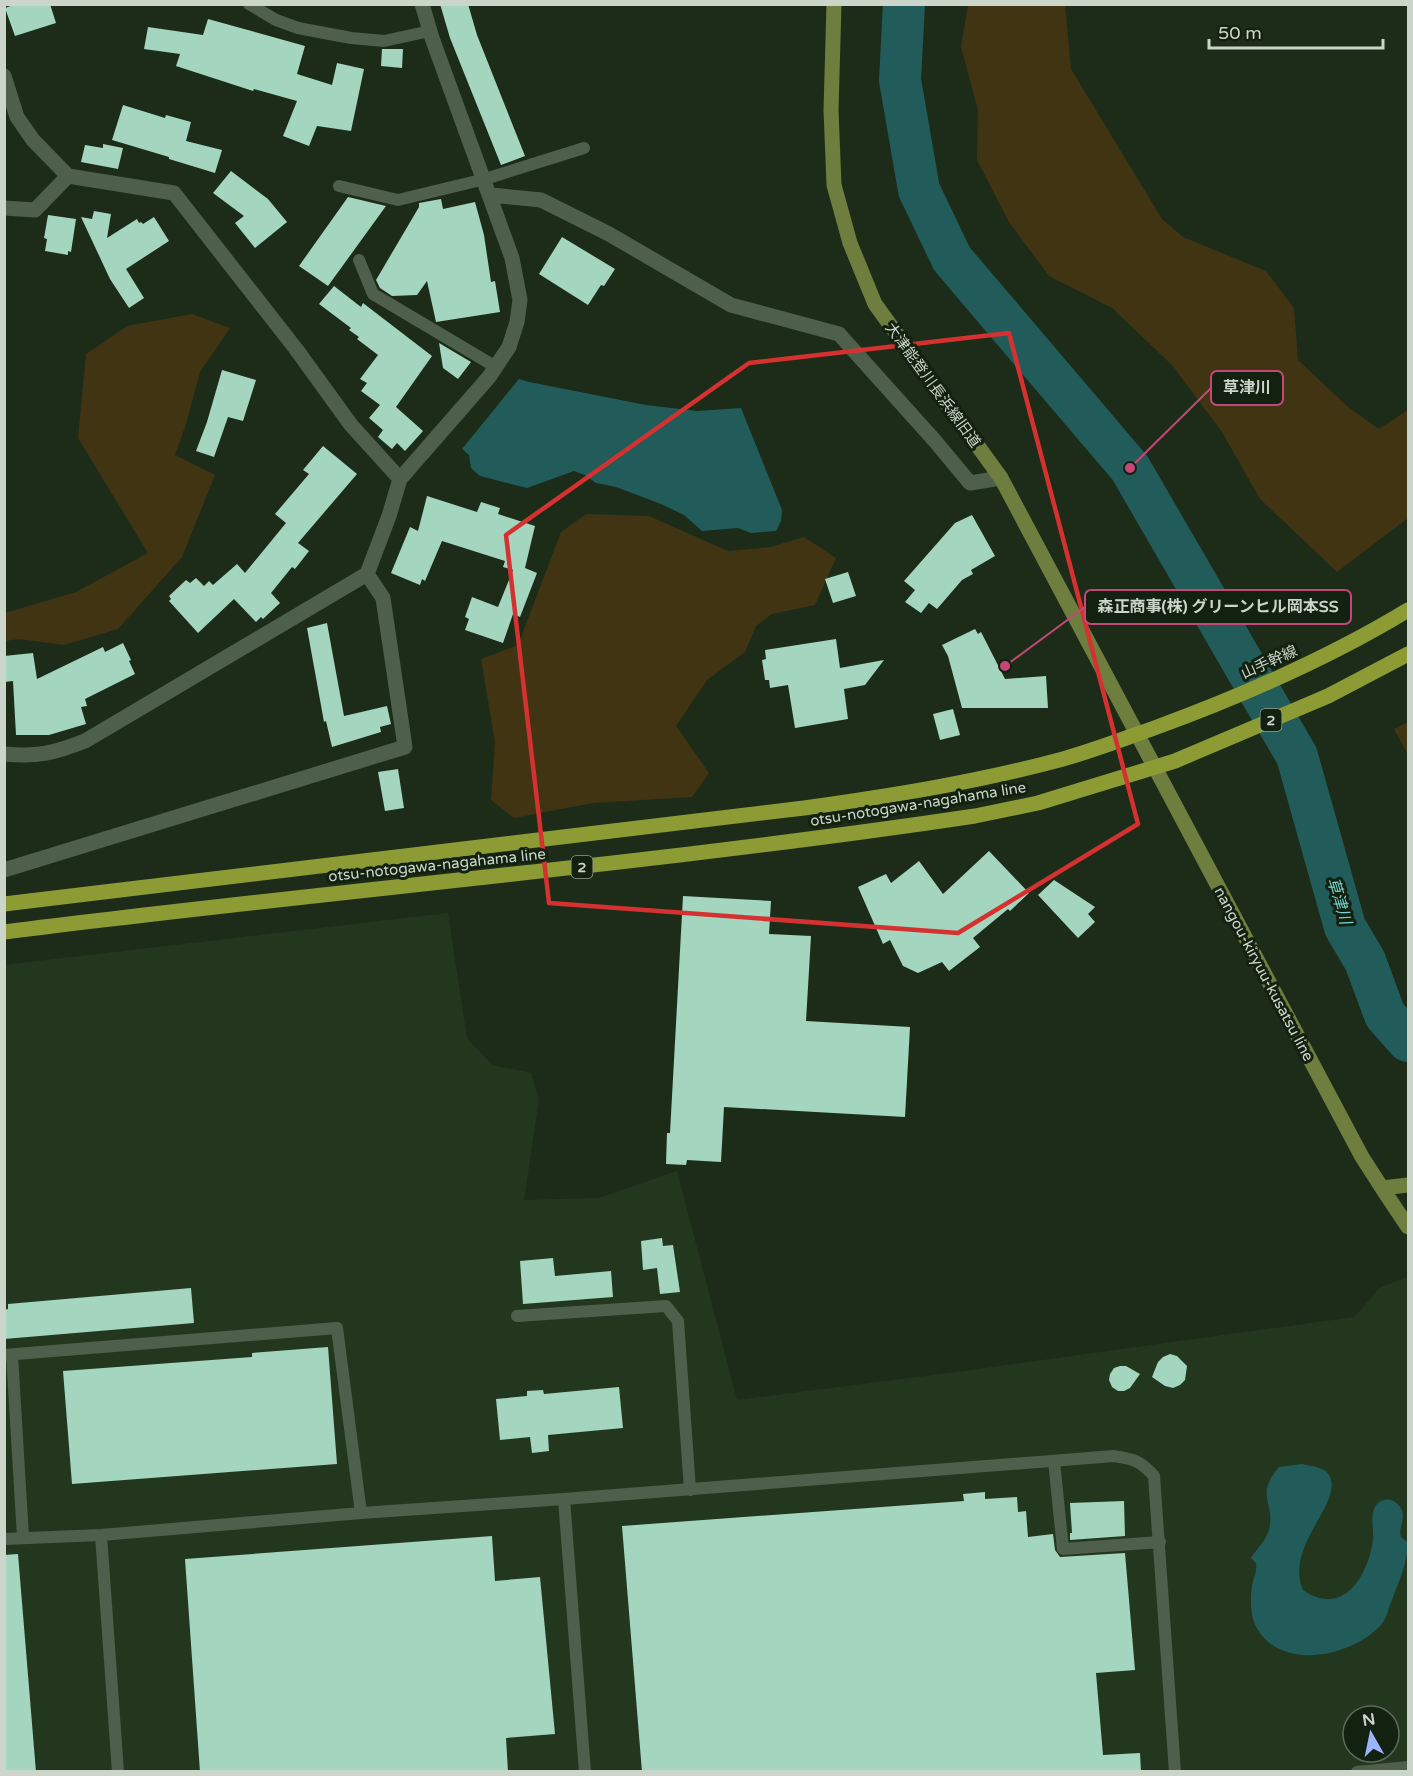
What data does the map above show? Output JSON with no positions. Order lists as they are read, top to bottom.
{
  "streets": {
    "main road": ["山手幹線", "2", "otsu-notogawa-nagahama line"],
    "street": ["大津能登川長浜線旧道", "nangou-kiryuu-kusatsu line"]
  },
  "crossings": [
    ["大津能登川長浜線旧道", "山手幹線"],
    ["大津能登川長浜線旧道", "otsu-notogawa-nagahama line"],
    ["大津能登川長浜線旧道", "nangou-kiryuu-kusatsu line"],
    ["山手幹線", "otsu-notogawa-nagahama line"],
    ["山手幹線", "nangou-kiryuu-kusatsu line"],
    ["2", "otsu-notogawa-nagahama line"],
    ["2", "nangou-kiryuu-kusatsu line"],
    ["otsu-notogawa-nagahama line", "nangou-kiryuu-kusatsu line"]
  ],
  "water": ["草津川"],
  "places": ["草津川", "森正商事(株) グリーンヒル岡本SS"],
  "scale_bar": "50 m",
  "north": "top"
}
